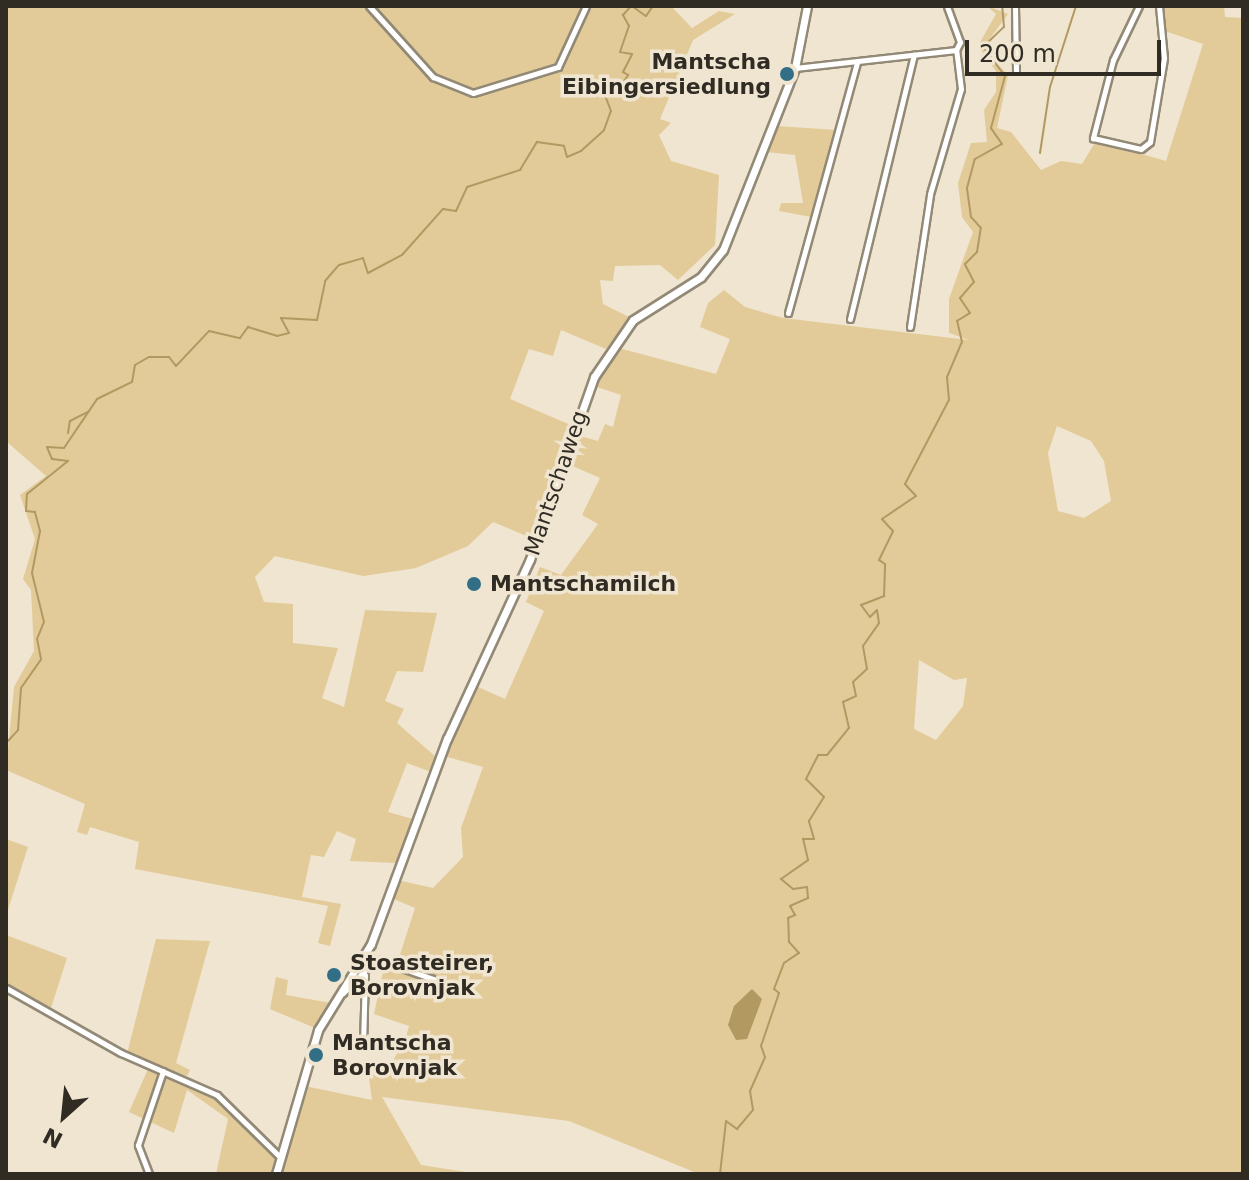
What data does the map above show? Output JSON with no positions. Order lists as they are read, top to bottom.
{
  "streets": {
    "street": ["Mantschaweg"]
  },
  "places": [
    "Mantscha Eibingersiedlung",
    "Mantschamilch",
    "Stoasteirer, Borovnjak",
    "Mantscha Borovnjak"
  ],
  "scale_bar": "200 m",
  "north": "bottom left"
}
